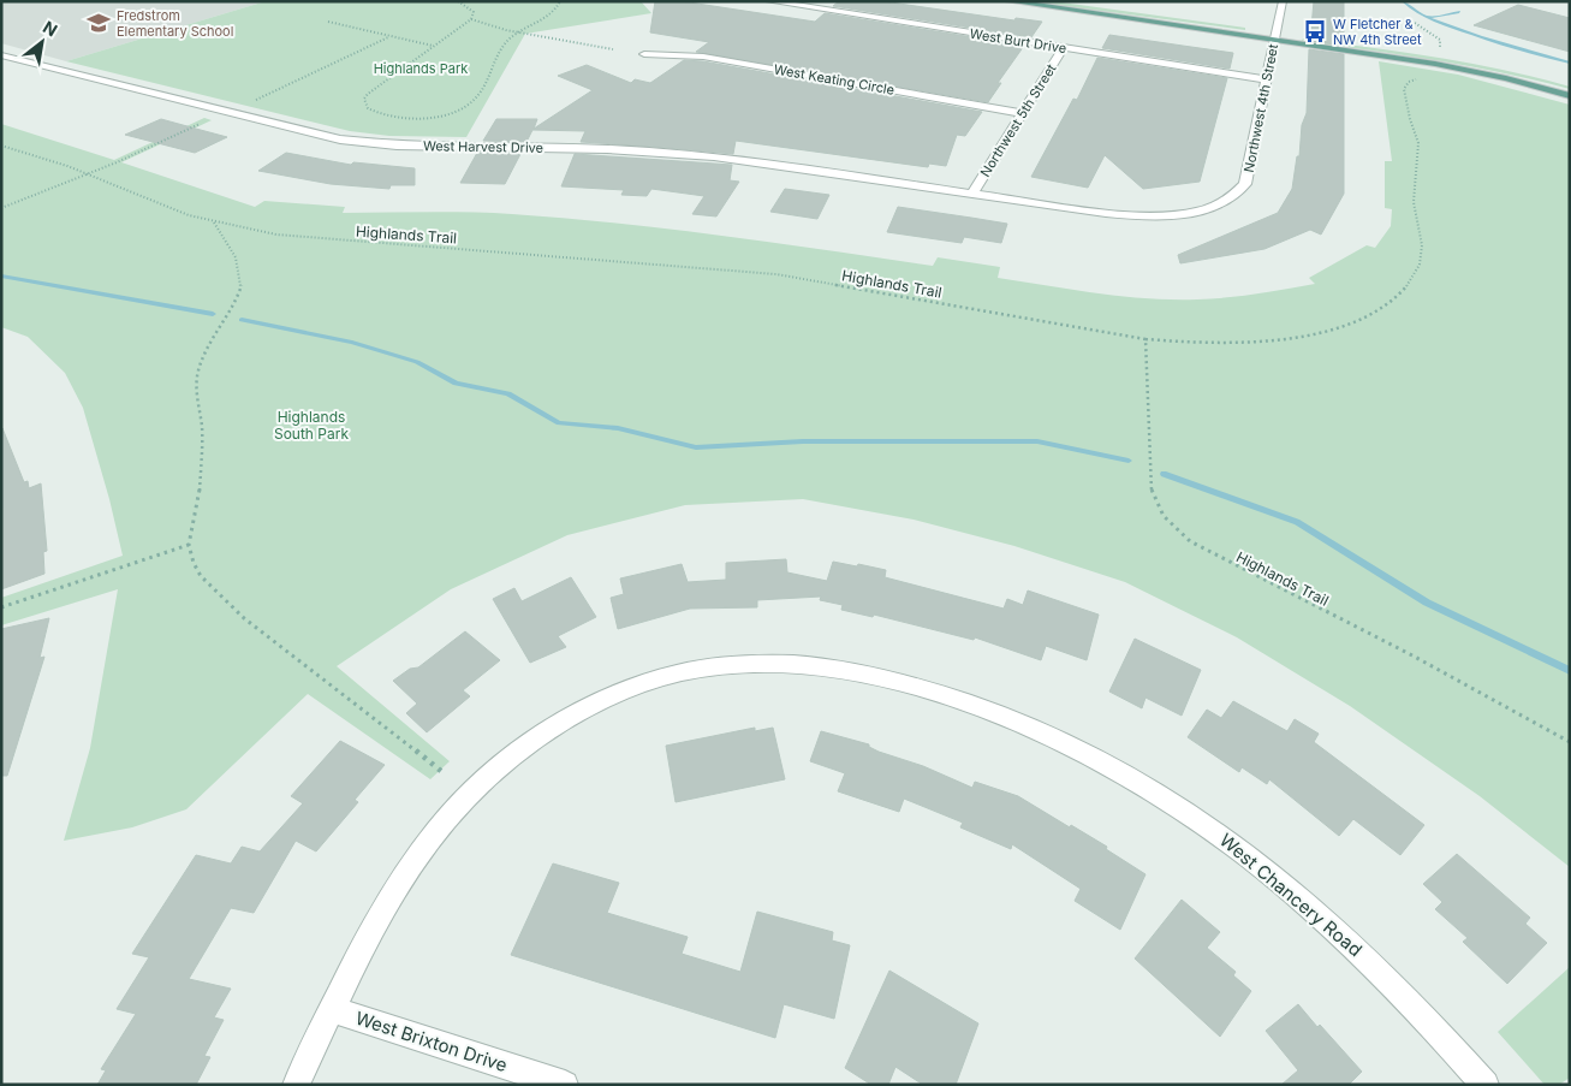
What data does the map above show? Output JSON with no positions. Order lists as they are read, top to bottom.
{
  "streets": {
    "street": [
      "West Burt Drive",
      "West Keating Circle",
      "Northwest 4th Street",
      "Northwest 5th Street",
      "West Harvest Drive",
      "West Chancery Road",
      "West Brixton Drive"
    ],
    "path": ["Highlands Trail"]
  },
  "crossings": [
    ["West Burt Drive", "Northwest 4th Street"],
    ["West Burt Drive", "Northwest 5th Street"],
    ["West Keating Circle", "Northwest 5th Street"],
    ["Northwest 4th Street", "Northwest 5th Street"],
    ["Northwest 4th Street", "West Harvest Drive"],
    ["Northwest 5th Street", "West Harvest Drive"],
    ["West Chancery Road", "West Brixton Drive"]
  ],
  "parks": ["Highlands Park", "Highlands South Park"],
  "places": {
    "school or university": ["Fredstrom Elementary School"],
    "bus stop": ["W Fletcher & NW 4th Street"]
  },
  "north": "top right"
}
